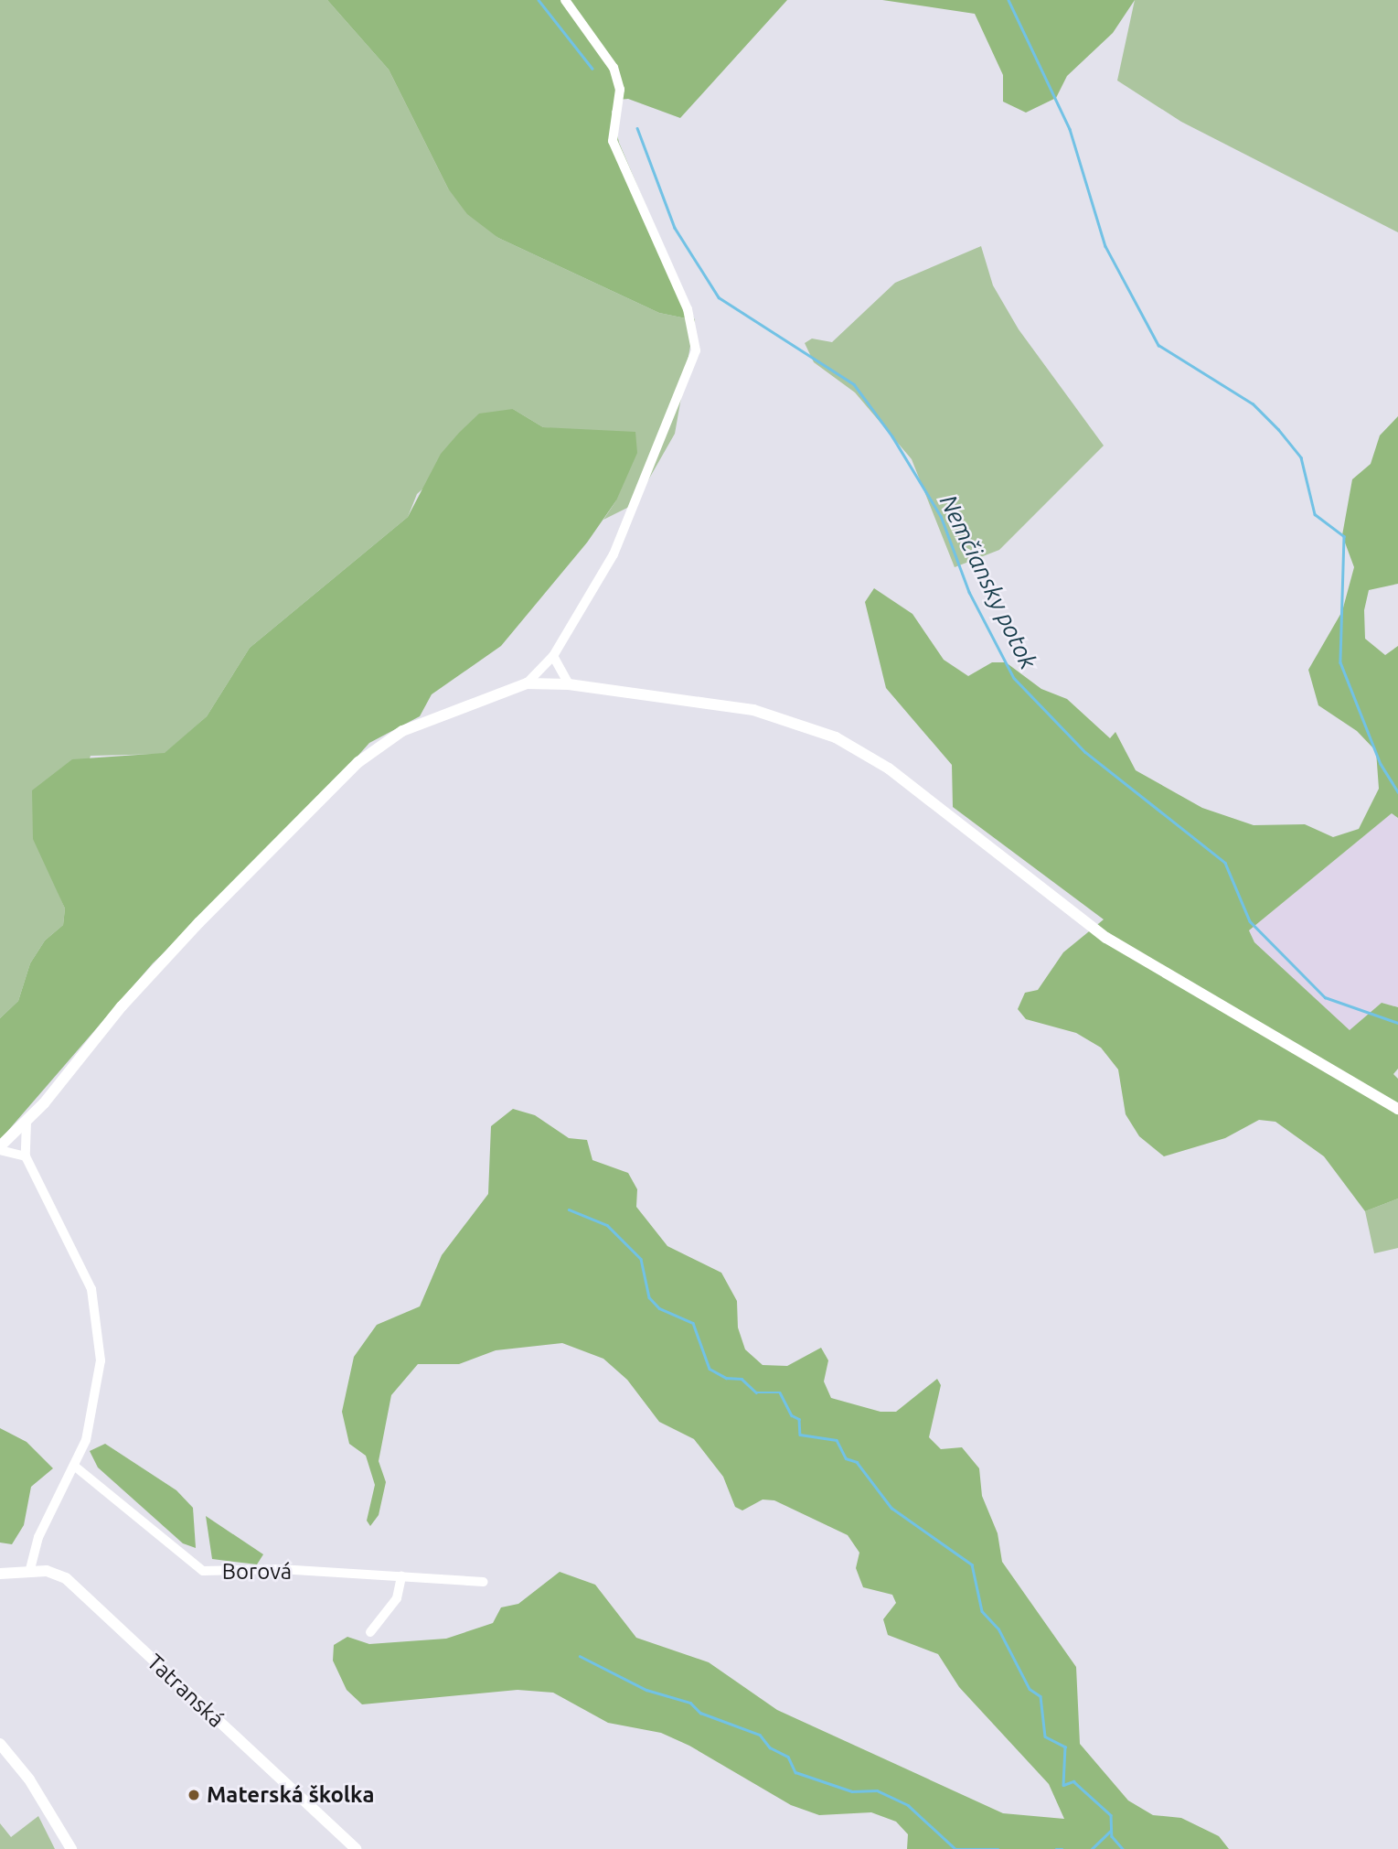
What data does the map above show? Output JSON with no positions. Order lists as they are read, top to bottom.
{
  "streets": {
    "street": ["Borová", "Tatranská"]
  },
  "water": ["Nemčiansky potok"],
  "places": ["Materská školka"]
}
